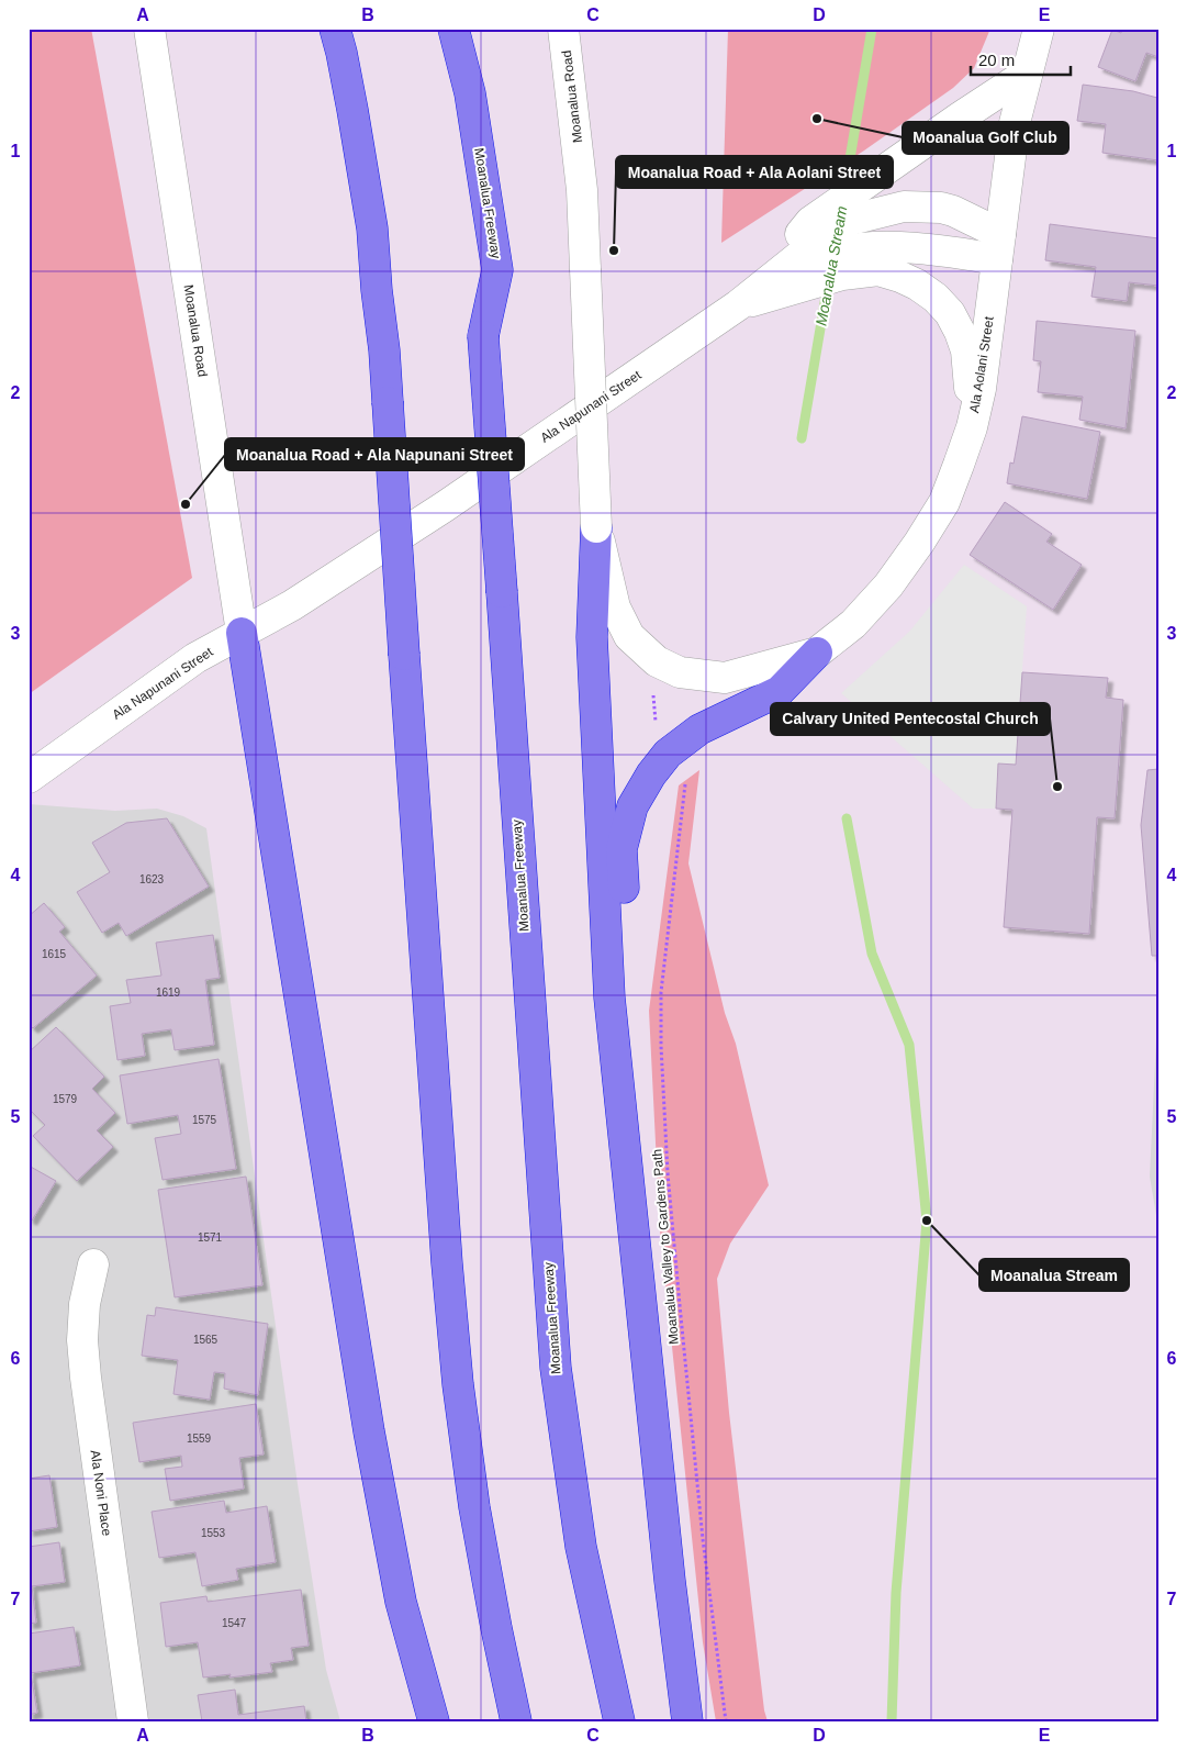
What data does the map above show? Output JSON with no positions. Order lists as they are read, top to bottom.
{
  "streets": {
    "highway": ["Moanalua Freeway"],
    "street": [
      "Moanalua Road",
      "Ala Aolani Street",
      "Ala Napunani Street",
      "Ala Noni Place"
    ],
    "path": ["Moanalua Valley to Gardens Path"]
  },
  "crossings": [
    ["Moanalua Road", "Ala Aolani Street"],
    ["Moanalua Road", "Ala Napunani Street"],
    ["Ala Aolani Street", "Ala Napunani Street"]
  ],
  "water": ["Moanalua Stream"],
  "places": [
    "Moanalua Golf Club",
    "Moanalua Road + Ala Aolani Street",
    "Moanalua Road + Ala Napunani Street",
    "Calvary United Pentecostal Church",
    "Moanalua Stream"
  ],
  "house_numbers": [
    "1623",
    "1615",
    "1619",
    "1579",
    "1575",
    "1571",
    "1565",
    "1559",
    "1553",
    "1547"
  ],
  "scale_bar": "20 m",
  "grid": {
    "columns": [
      "A",
      "B",
      "C",
      "D",
      "E"
    ],
    "rows": [
      "1",
      "2",
      "3",
      "4",
      "5",
      "6",
      "7"
    ]
  }
}
